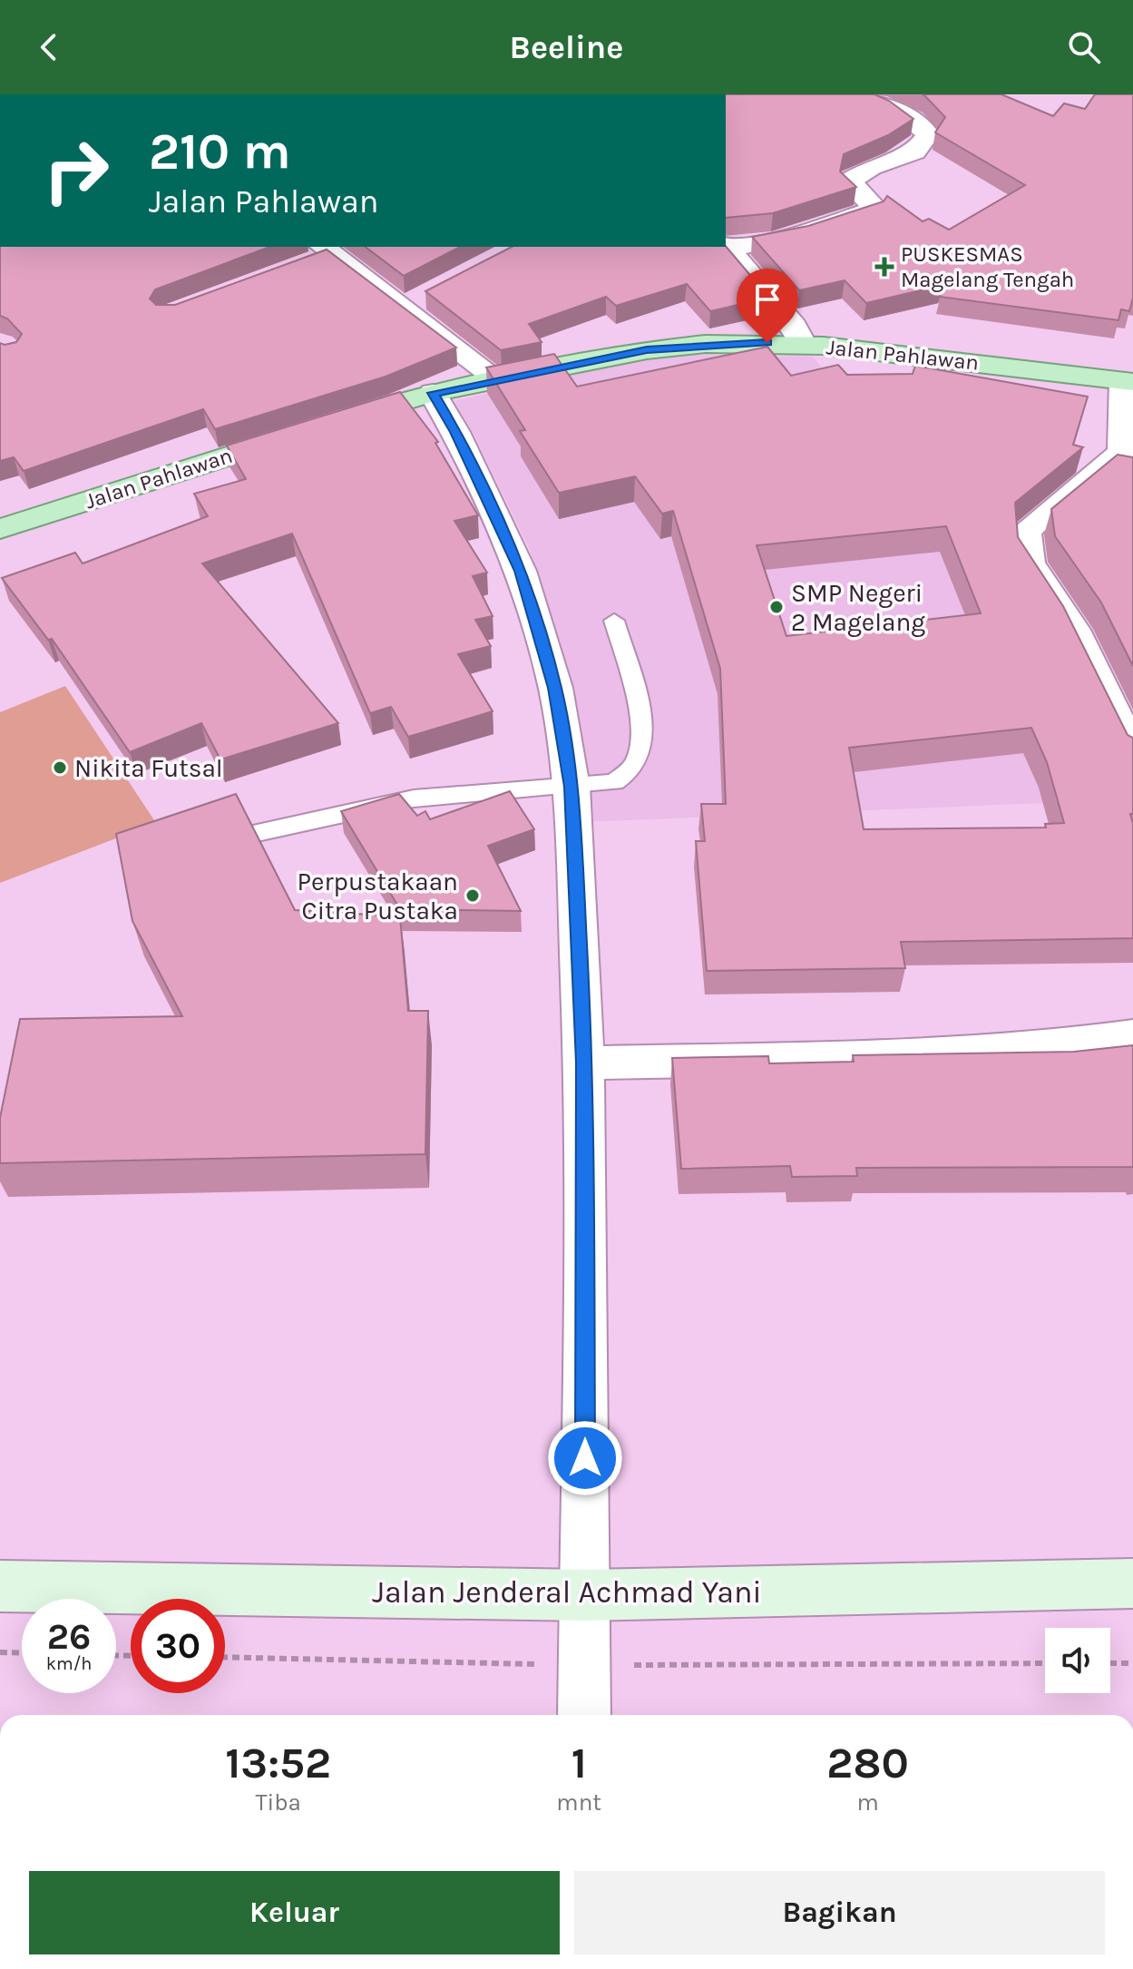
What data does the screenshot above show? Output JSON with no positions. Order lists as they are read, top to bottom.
{
  "streets": {
    "main road": ["Jalan Pahlawan", "Jalan Jenderal Achmad Yani"]
  },
  "places": {
    "health": ["PUSKESMAS Magelang Tengah"],
    "other": ["SMP Negeri 2 Magelang", "Nikita Futsal", "Perpustakaan Citra Pustaka"]
  },
  "page": {
    "header": "Beeline",
    "turn": ["210 m", "Jalan Pahlawan"],
    "speed": "26 km/h",
    "limit": "30",
    "eta": [
      "13:52",
      "Tiba",
      "1",
      "mnt",
      "280",
      "m"
    ],
    "buttons": ["Keluar", "Bagikan"]
  }
}
